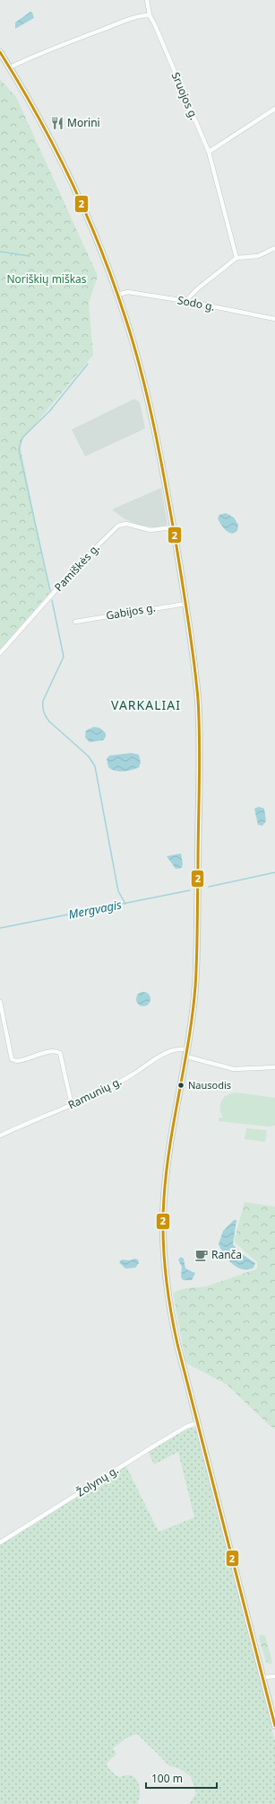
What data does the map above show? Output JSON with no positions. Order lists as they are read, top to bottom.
{
  "streets": {
    "street": [
      "Sruojos g.",
      "Sodo g.",
      "Pamiškės g.",
      "Gabijos g.",
      "Ramunių g.",
      "Žolynų g."
    ]
  },
  "districts": ["VARKALIAI"],
  "water": ["Mergvagis"],
  "parks": ["Noriškių miškas"],
  "places": {
    "restaurant": ["Morini"],
    "other": ["Nausodis"],
    "cafe": ["Ranča"]
  },
  "lines": ["transit line 2"],
  "scale_bar": "100 m"
}
